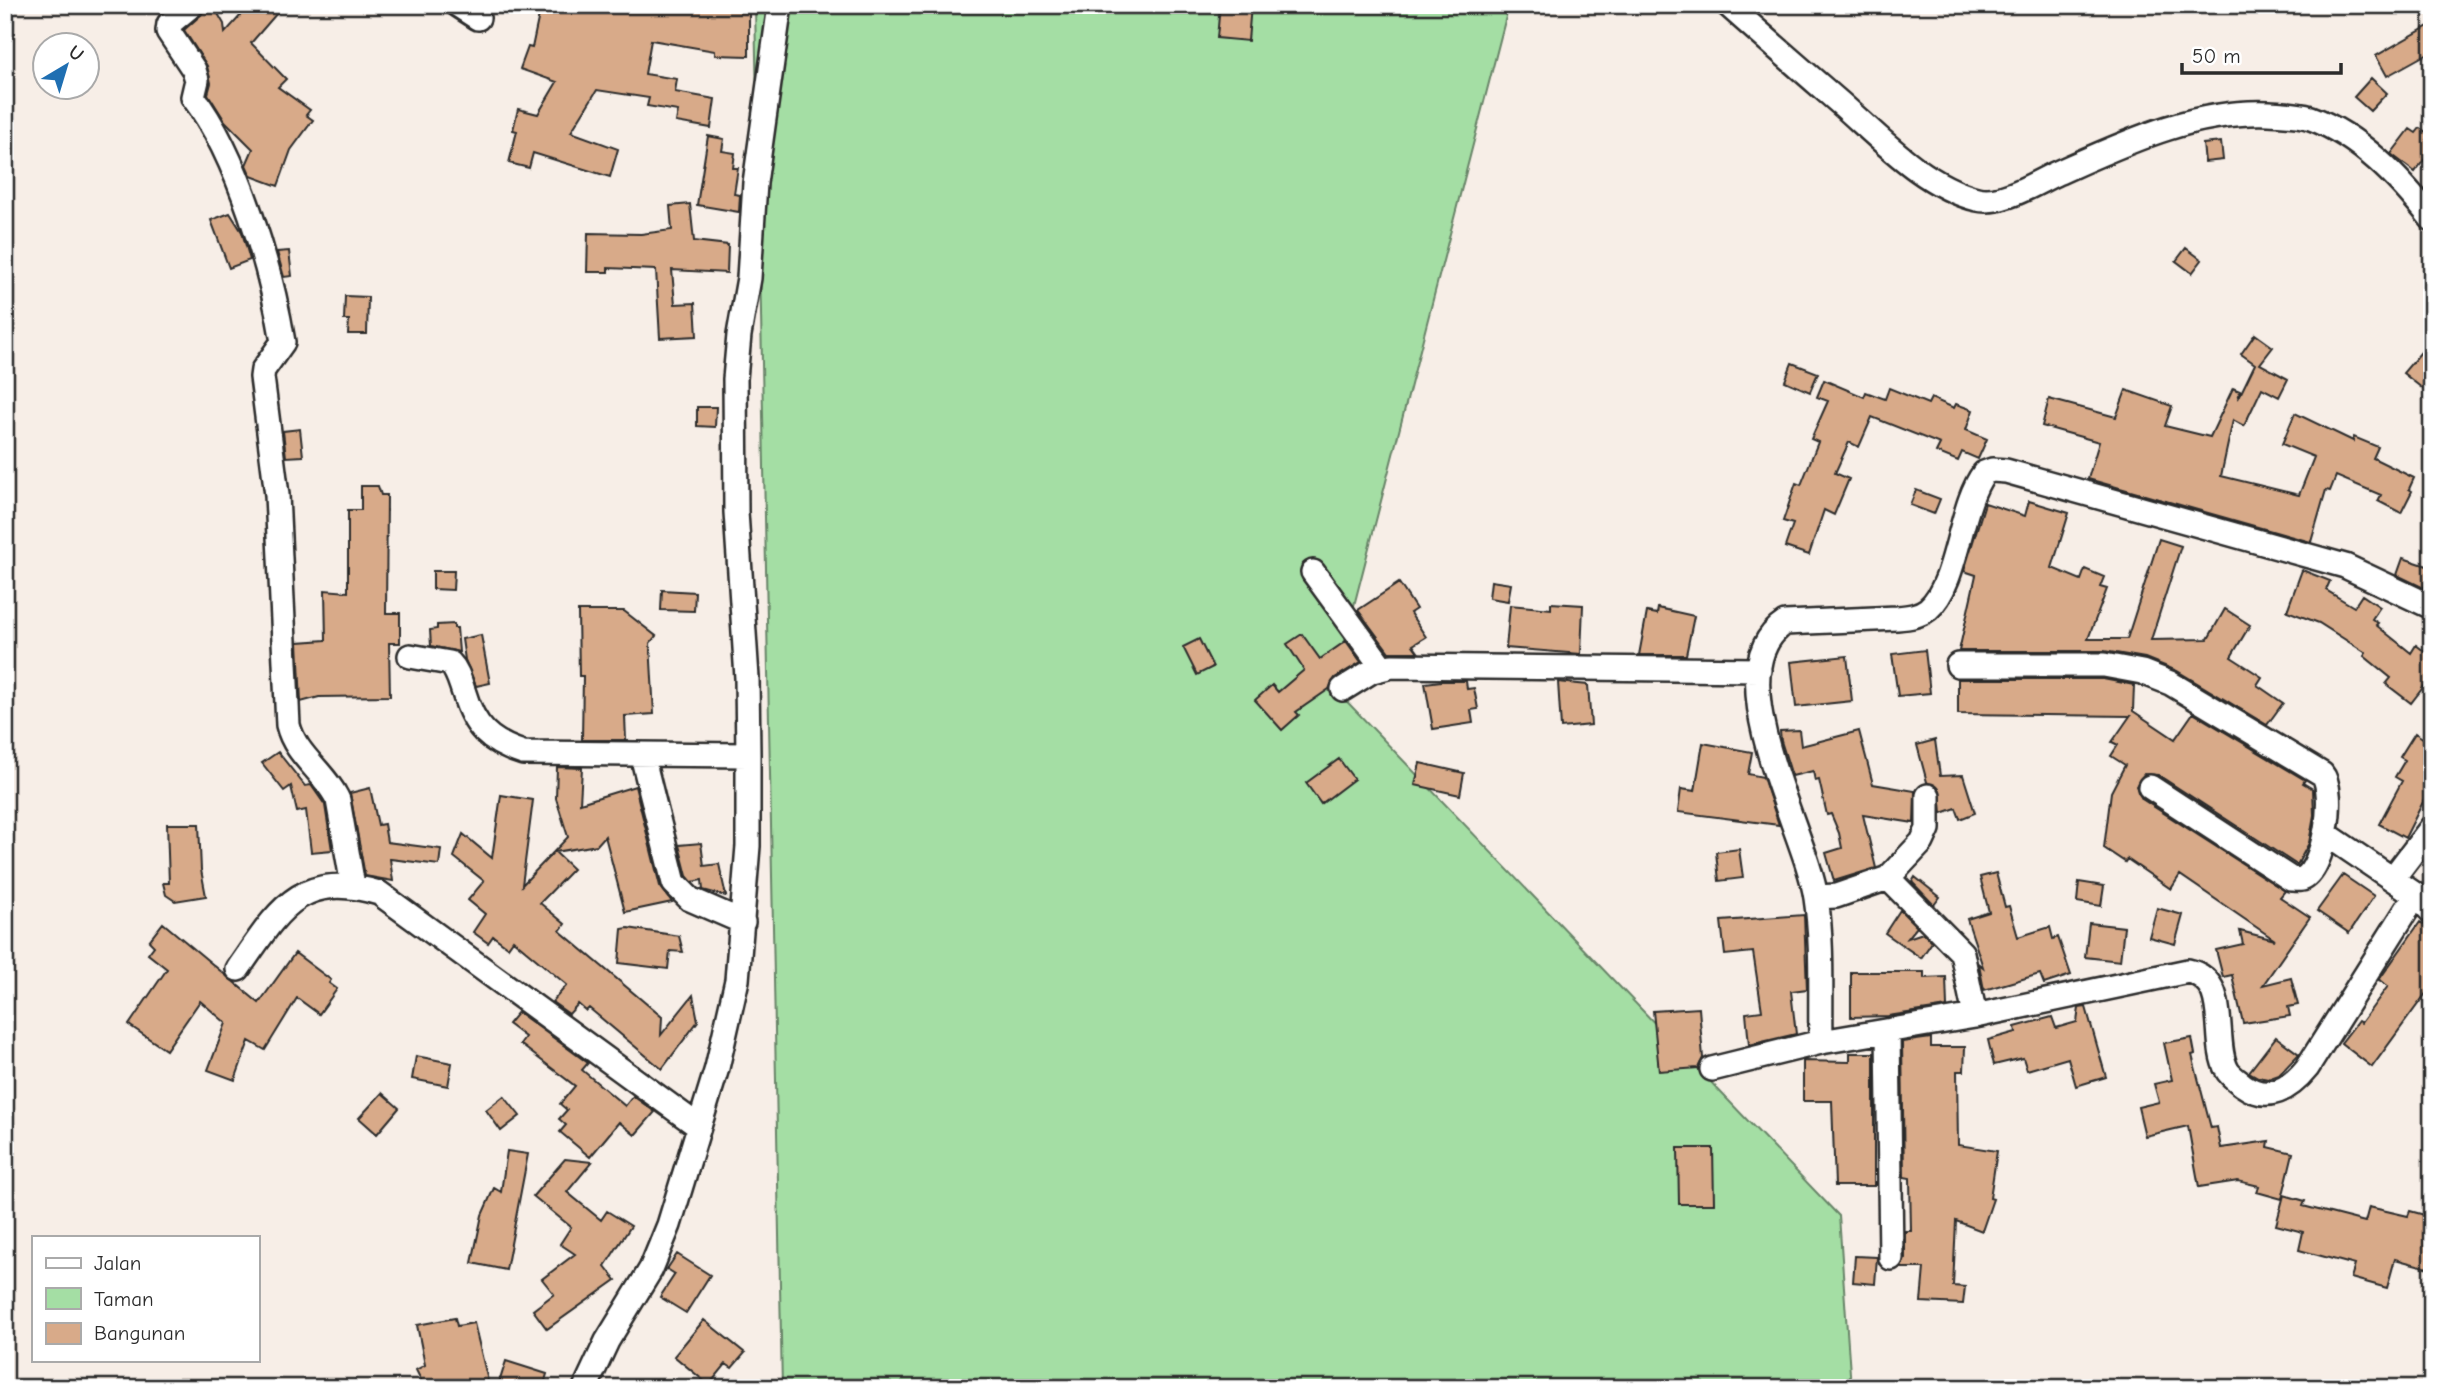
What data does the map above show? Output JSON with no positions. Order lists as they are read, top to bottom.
{
  "legend": ["Jalan", "Taman", "Bangunan"],
  "scale_bar": "50 m",
  "north": "top right"
}
